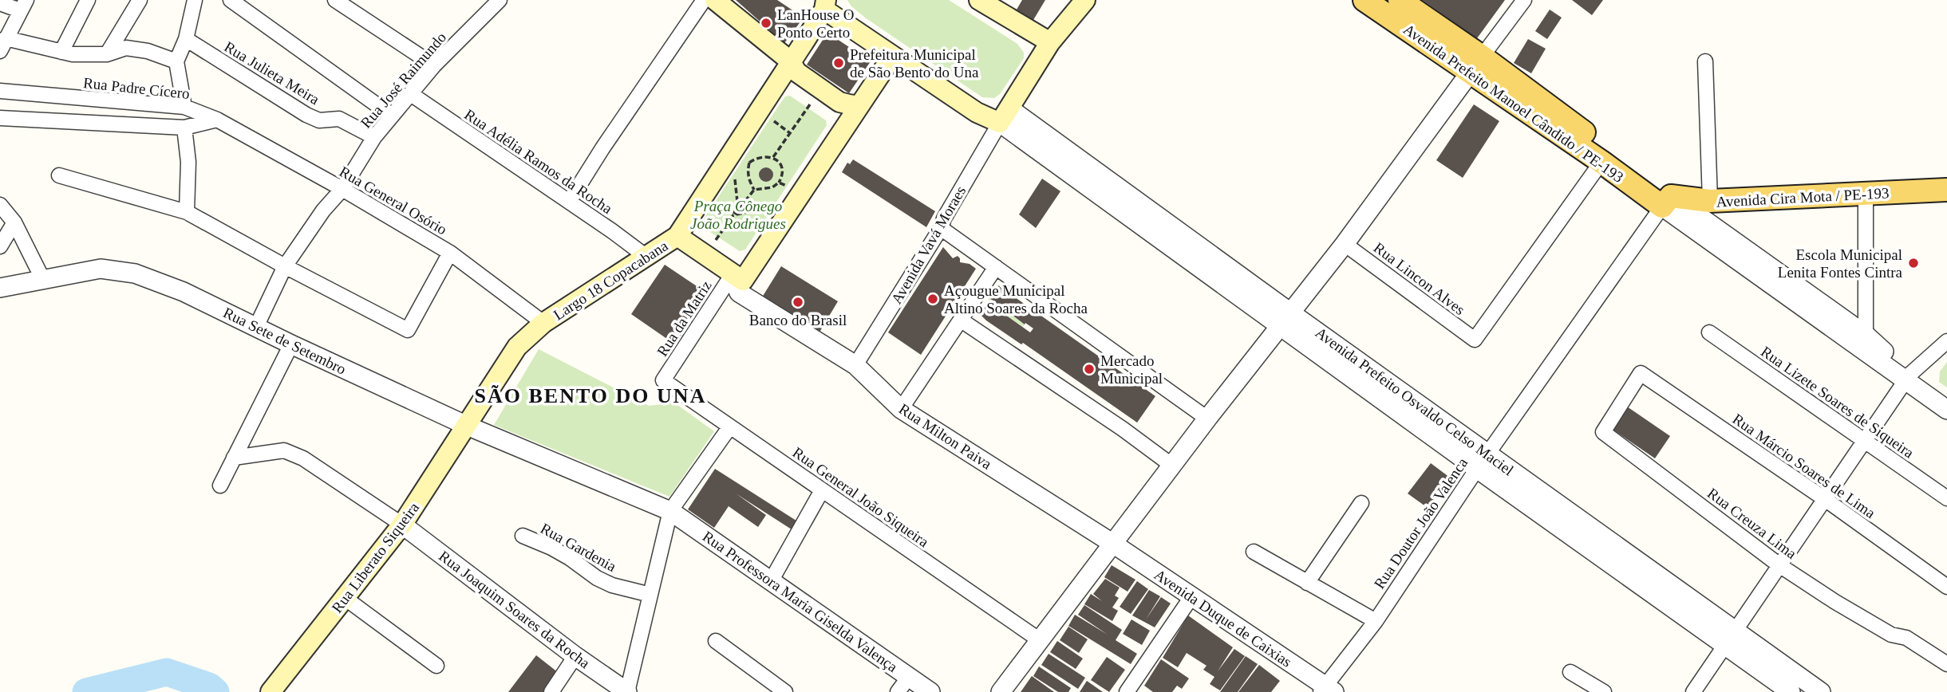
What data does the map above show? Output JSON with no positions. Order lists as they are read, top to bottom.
{
  "streets": {
    "main road": [
      "Avenida Prefeito Manoel Cândido / PE-193",
      "Avenida Cira Mota / PE-193",
      "Largo 18 Copacabana",
      "Rua Liberato Siqueira"
    ],
    "street": [
      "Rua Julieta Meira",
      "Rua José Raimundo",
      "Rua Padre Cícero",
      "Rua Adélia Ramos da Rocha",
      "Rua General Osório",
      "Avenida Vavá Moraes",
      "Rua Lincon Alves",
      "Rua da Matriz",
      "Rua Sete de Setembro",
      "Avenida Prefeito Osvaldo Celso Maciel",
      "Rua Lizete Soares de Siqueira",
      "Rua Milton Paiva",
      "Rua Márcio Soares de Lima",
      "Rua General João Siqueira",
      "Rua Doutor João Valenca",
      "Rua Creuza Lima",
      "Rua Gardenia",
      "Rua Professora Maria Giselda Valença",
      "Rua Joaquim Soares da Rocha",
      "Avenida Duque de Caixias"
    ]
  },
  "crossings": [
    ["Rua Julieta Meira", "Rua José Raimundo"],
    ["Rua José Raimundo", "Rua Adélia Ramos da Rocha"],
    ["Rua José Raimundo", "Rua General Osório"],
    ["Rua José Raimundo", "Rua Sete de Setembro"],
    ["Rua Padre Cícero", "Rua General Osório"],
    ["Avenida Prefeito Manoel Cândido / PE-193", "Avenida Cira Mota / PE-193"],
    ["Avenida Prefeito Manoel Cândido / PE-193", "Rua Lincon Alves"],
    ["Avenida Prefeito Manoel Cândido / PE-193", "Rua Doutor João Valenca"],
    ["Rua Adélia Ramos da Rocha", "Largo 18 Copacabana"],
    ["Avenida Cira Mota / PE-193", "Rua Doutor João Valenca"],
    ["Rua General Osório", "Largo 18 Copacabana"],
    ["Avenida Vavá Moraes", "Avenida Prefeito Osvaldo Celso Maciel"],
    ["Avenida Vavá Moraes", "Rua Milton Paiva"],
    ["Largo 18 Copacabana", "Rua Sete de Setembro"],
    ["Largo 18 Copacabana", "Rua Liberato Siqueira"],
    ["Rua da Matriz", "Rua Milton Paiva"],
    ["Rua da Matriz", "Rua General João Siqueira"],
    ["Rua Sete de Setembro", "Rua Liberato Siqueira"],
    ["Rua Sete de Setembro", "Rua Professora Maria Giselda Valença"],
    ["Avenida Prefeito Osvaldo Celso Maciel", "Rua Doutor João Valenca"],
    ["Rua Milton Paiva", "Avenida Duque de Caixias"],
    ["Rua Márcio Soares de Lima", "Rua Creuza Lima"],
    ["Rua Doutor João Valenca", "Avenida Duque de Caixias"],
    ["Rua Liberato Siqueira", "Rua Joaquim Soares da Rocha"]
  ],
  "districts": ["SÃO BENTO DO UNA"],
  "parks": ["Praça Cônego João Rodrigues"],
  "places": [
    "LanHouse O Ponto Certo",
    "Prefeitura Municipal de São Bento do Una",
    "Escola Municipal Lenita Fontes Cintra",
    "Açougue Municipal Altino Soares da Rocha",
    "Banco do Brasil",
    "Mercado Municipal"
  ]
}
